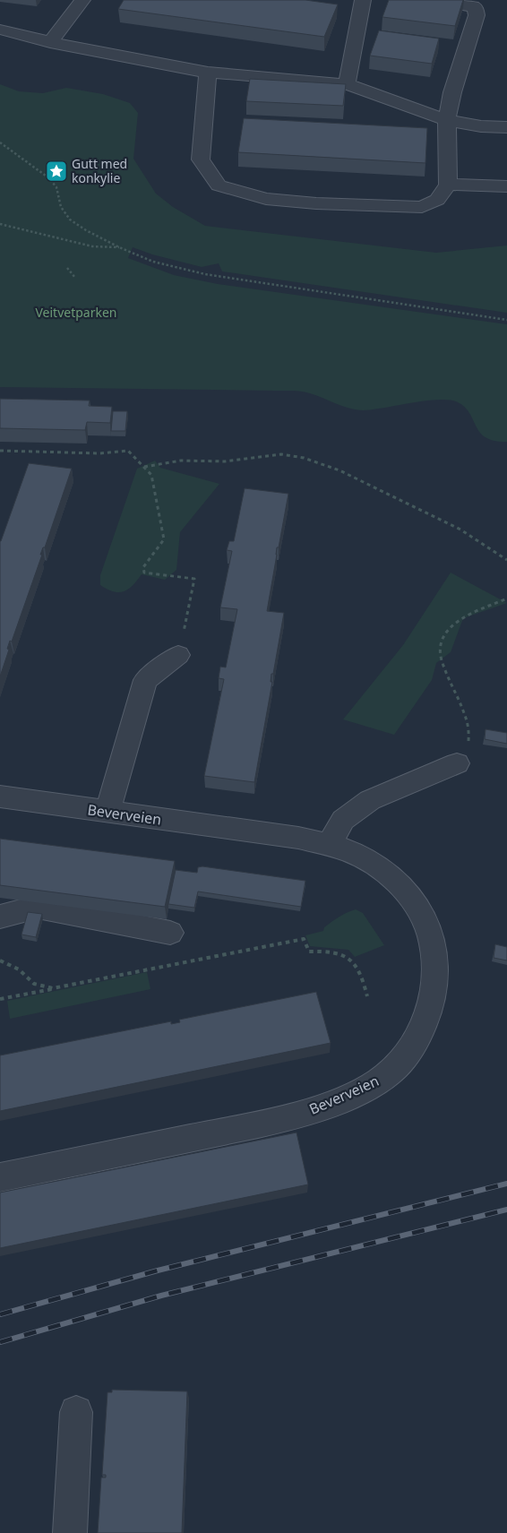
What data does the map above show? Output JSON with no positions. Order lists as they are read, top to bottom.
{
  "streets": {
    "street": ["Beverveien"]
  },
  "parks": ["Veitvetparken"],
  "places": {
    "place": ["Gutt med konkylie"]
  }
}
